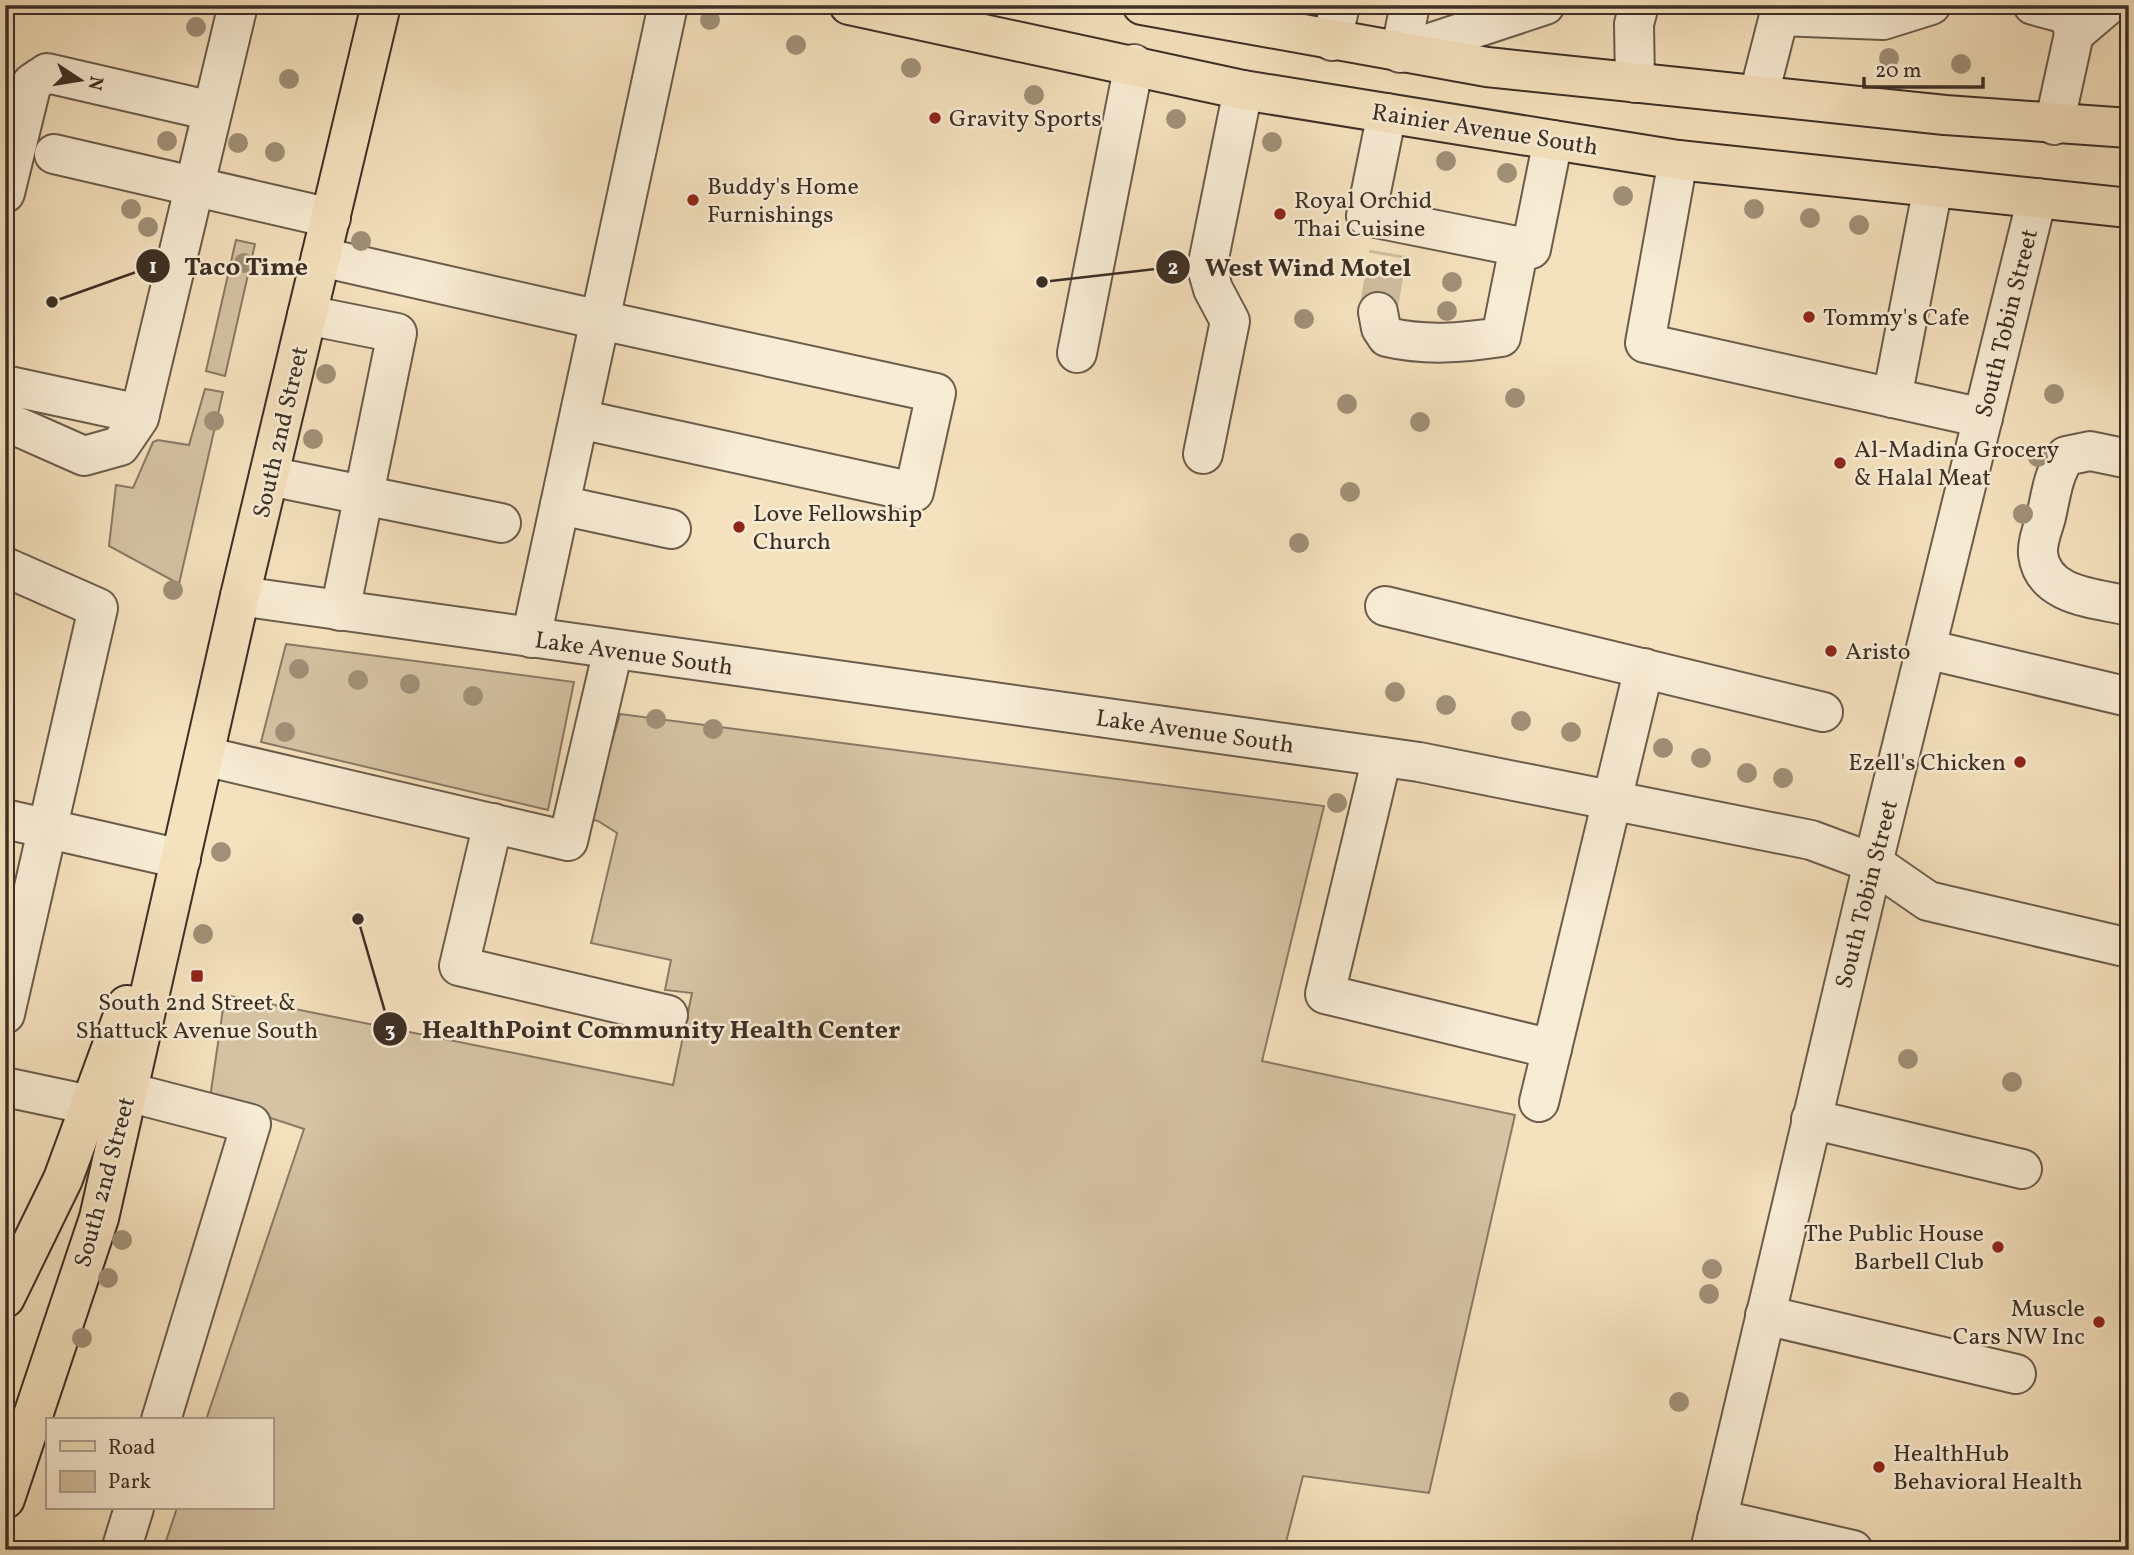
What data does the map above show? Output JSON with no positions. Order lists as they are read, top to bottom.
{
  "streets": {
    "main road": ["Rainier Avenue South", "South 2nd Street"],
    "street": ["South Tobin Street", "Lake Avenue South"]
  },
  "crossings": [
    ["Rainier Avenue South", "South Tobin Street"],
    ["South Tobin Street", "Lake Avenue South"],
    ["South 2nd Street", "Lake Avenue South"]
  ],
  "places": {
    "other": [
      "Gravity Sports",
      "Buddy's Home Furnishings",
      "Royal Orchid Thai Cuisine",
      "West Wind Motel",
      "Taco Time",
      "Tommy's Cafe",
      "Al-Madina Grocery & Halal Meat",
      "Love Fellowship Church",
      "Aristo",
      "Ezell's Chicken",
      "HealthPoint Community Health Center",
      "The Public House Barbell Club",
      "Muscle Cars NW Inc",
      "HealthHub Behavioral Health"
    ],
    "transit": ["South 2nd Street & Shattuck Avenue South"]
  },
  "legend": ["Road", "Park"],
  "scale_bar": "20 m",
  "north": "right"
}
